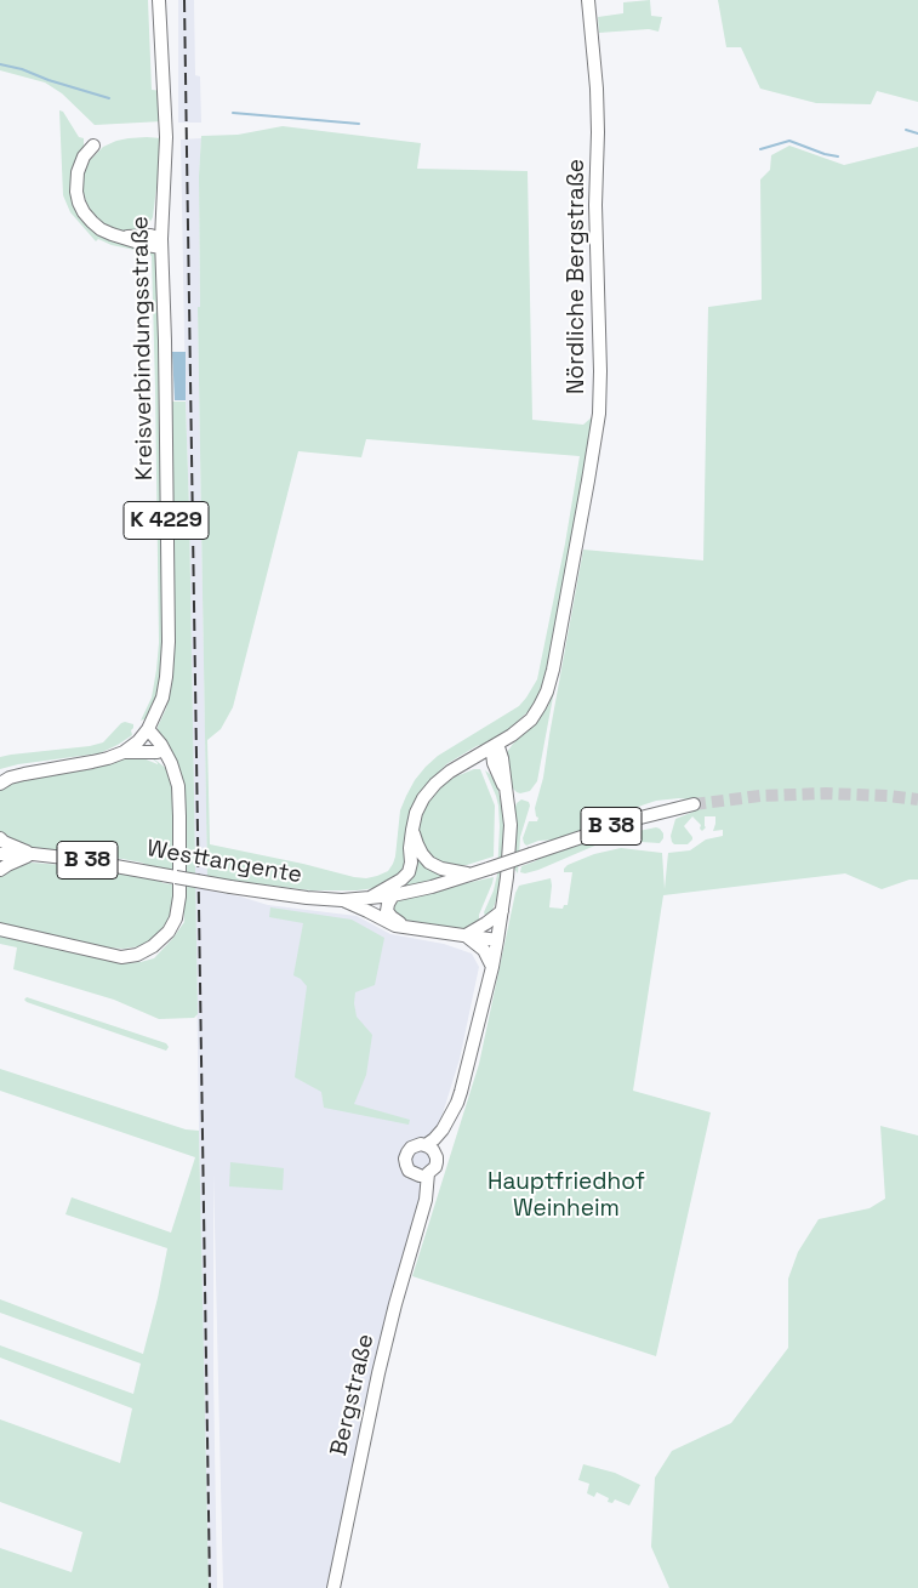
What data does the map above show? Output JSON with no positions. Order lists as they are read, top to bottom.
{
  "streets": {
    "main road": [
      "Nördliche Bergstraße",
      "Kreisverbindungsstraße",
      "K 4229",
      "B 38",
      "Westtangente",
      "Bergstraße"
    ]
  },
  "crossings": [
    ["Nördliche Bergstraße", "B 38"],
    ["Nördliche Bergstraße", "Westtangente"],
    ["Nördliche Bergstraße", "Bergstraße"],
    ["Kreisverbindungsstraße", "K 4229"],
    ["B 38", "Westtangente"]
  ],
  "parks": ["Hauptfriedhof Weinheim"]
}
